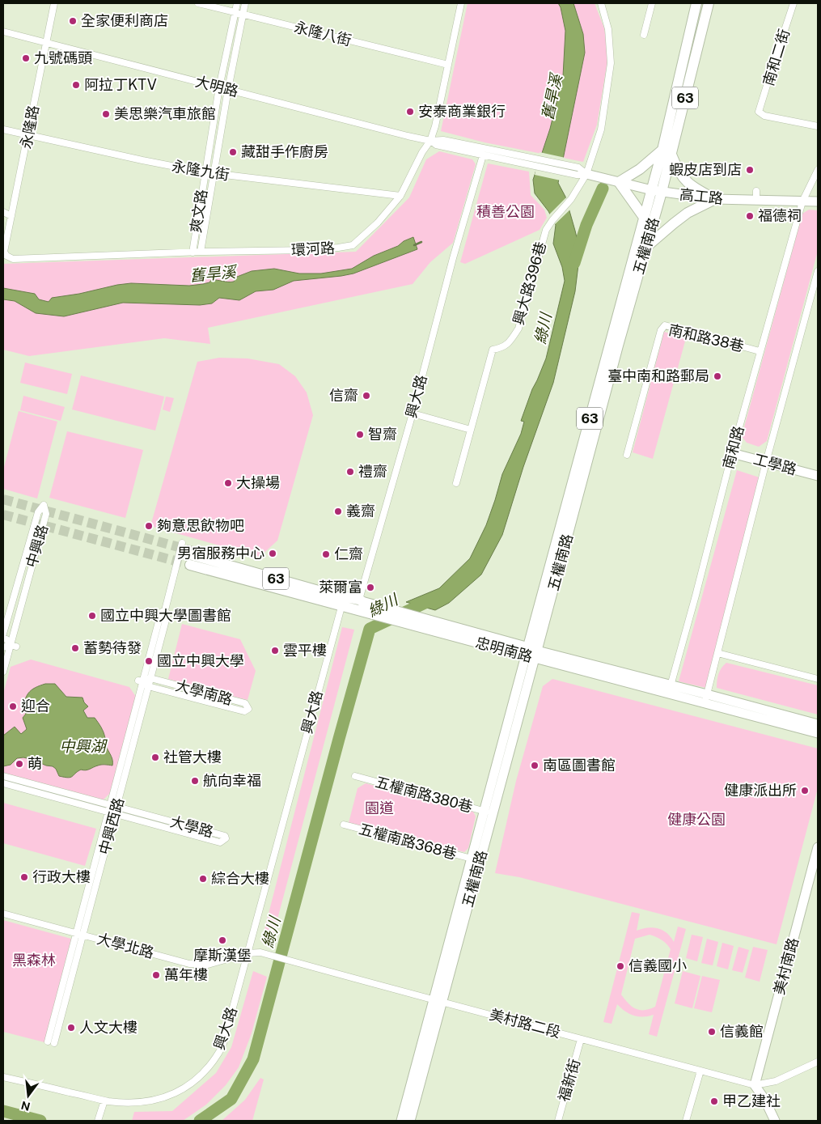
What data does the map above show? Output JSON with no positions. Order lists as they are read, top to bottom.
{
  "streets": {
    "main road": [
      "63",
      "高工路",
      "五權南路",
      "工學路",
      "忠明南路",
      "美村南路"
    ],
    "street": [
      "永隆八街",
      "南和二街",
      "大明路",
      "永隆路",
      "永隆九街",
      "爽文路",
      "環河路",
      "興大路396巷",
      "南和路38巷",
      "興大路",
      "南和路",
      "中興路",
      "大學南路",
      "五權南路380巷",
      "中興西路",
      "大學路",
      "五權南路368巷",
      "大學北路",
      "美村路二段",
      "福新街"
    ]
  },
  "crossings": [
    ["永隆八街", "爽文路"],
    ["永隆八街", "環河路"],
    ["大明路", "永隆路"],
    ["大明路", "高工路"],
    ["大明路", "爽文路"],
    ["大明路", "環河路"],
    ["大明路", "興大路"],
    ["永隆路", "永隆九街"],
    ["永隆路", "環河路"],
    ["永隆九街", "爽文路"],
    ["永隆九街", "環河路"],
    ["高工路", "五權南路"],
    ["高工路", "興大路396巷"],
    ["高工路", "南和路"],
    ["爽文路", "環河路"],
    ["五權南路", "忠明南路"],
    ["五權南路", "五權南路380巷"],
    ["五權南路", "五權南路368巷"],
    ["五權南路", "美村路二段"],
    ["南和路38巷", "南和路"],
    ["興大路", "忠明南路"],
    ["興大路", "大學北路"],
    ["興大路", "美村路二段"],
    ["南和路", "工學路"],
    ["南和路", "忠明南路"],
    ["大學南路", "中興西路"],
    ["中興西路", "大學路"],
    ["中興西路", "大學北路"],
    ["大學北路", "美村路二段"],
    ["美村南路", "美村路二段"],
    ["美村路二段", "福新街"]
  ],
  "water": ["舊旱溪", "綠川", "中興湖"],
  "parks": [
    "積善公園",
    "園道",
    "健康公園",
    "黑森林"
  ],
  "places": [
    "全家便利商店",
    "九號碼頭",
    "阿拉丁KTV",
    "安泰商業銀行",
    "美思樂汽車旅館",
    "藏甜手作廚房",
    "蝦皮店到店",
    "福德祠",
    "臺中南和路郵局",
    "信齋",
    "智齋",
    "禮齋",
    "大操場",
    "義齋",
    "夠意思飲物吧",
    "男宿服務中心",
    "仁齋",
    "萊爾富",
    "國立中興大學圖書館",
    "蓄勢待發",
    "雲平樓",
    "國立中興大學",
    "迎合",
    "社管大樓",
    "萌",
    "南區圖書館",
    "航向幸福",
    "健康派出所",
    "行政大樓",
    "綜合大樓",
    "摩斯漢堡",
    "信義國小",
    "萬年樓",
    "人文大樓",
    "信義館",
    "甲乙建社"
  ],
  "north": "bottom"
}
